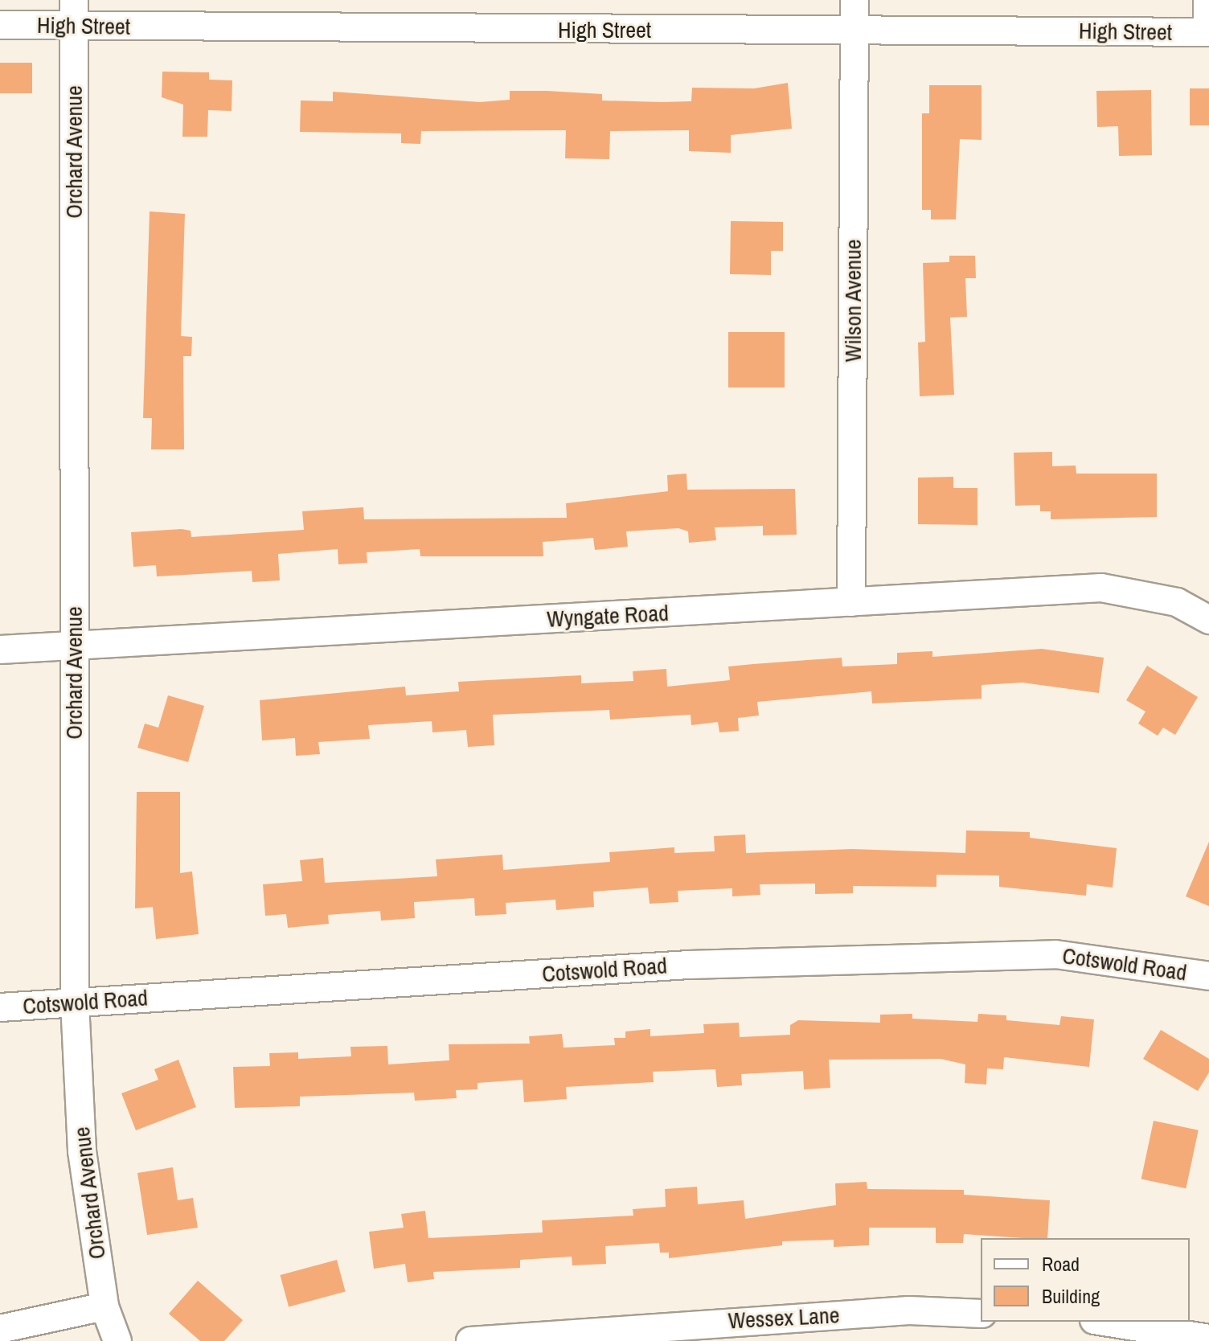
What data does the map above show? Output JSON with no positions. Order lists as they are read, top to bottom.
{
  "streets": {
    "street": [
      "High Street",
      "Orchard Avenue",
      "Wilson Avenue",
      "Wyngate Road",
      "Cotswold Road",
      "Wessex Lane"
    ]
  },
  "crossings": [
    ["High Street", "Orchard Avenue"],
    ["High Street", "Wilson Avenue"],
    ["Orchard Avenue", "Wyngate Road"],
    ["Orchard Avenue", "Cotswold Road"],
    ["Wilson Avenue", "Wyngate Road"]
  ],
  "legend": ["Road", "Building"]
}
